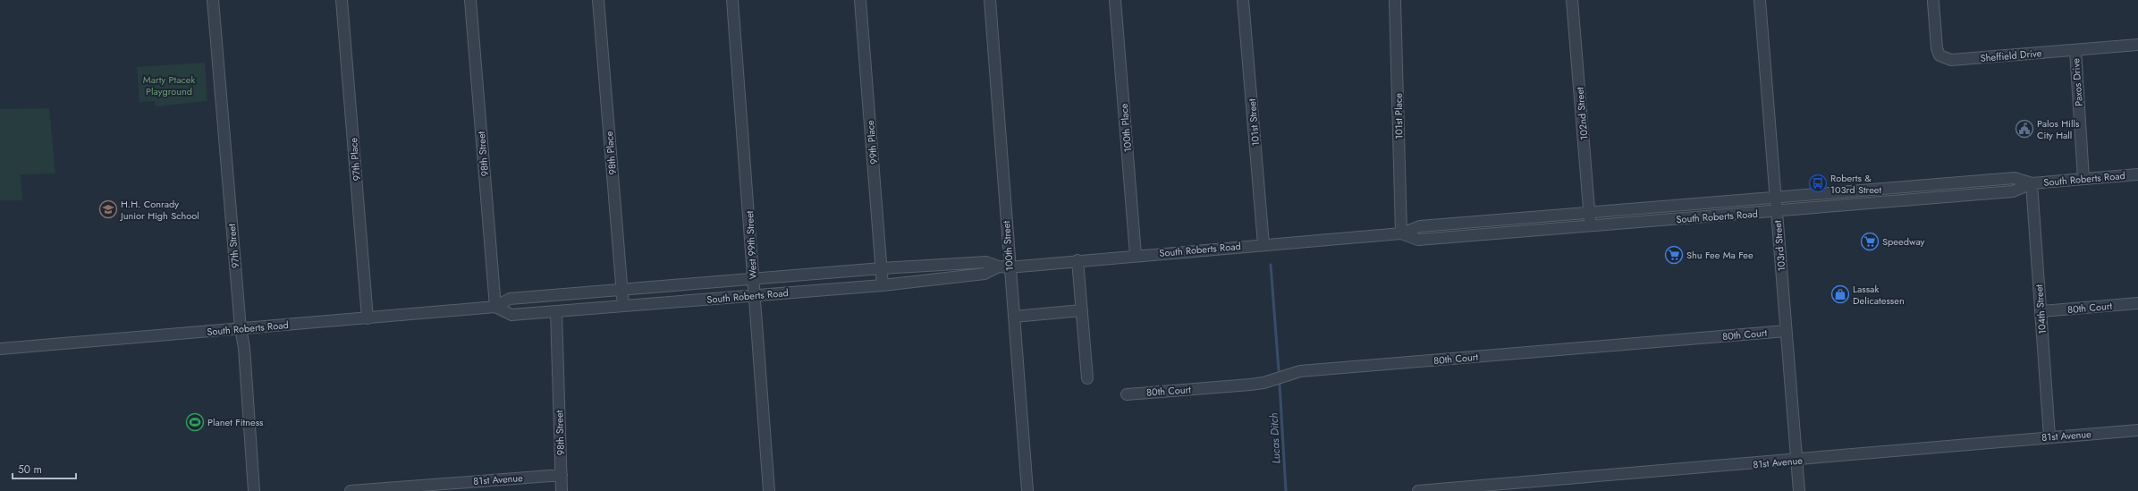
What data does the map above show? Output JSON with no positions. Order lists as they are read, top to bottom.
{
  "streets": {
    "street": [
      "Sheffield Drive",
      "Paxos Drive",
      "102nd Street",
      "101st Place",
      "101st Street",
      "100th Place",
      "99th Place",
      "98th Place",
      "98th Street",
      "97th Place",
      "South Roberts Road",
      "West 99th Street",
      "97th Street",
      "100th Street",
      "103rd Street",
      "80th Court",
      "104th Street",
      "81st Avenue"
    ]
  },
  "crossings": [
    ["Sheffield Drive", "Paxos Drive"],
    ["Paxos Drive", "South Roberts Road"],
    ["102nd Street", "South Roberts Road"],
    ["101st Place", "South Roberts Road"],
    ["101st Street", "South Roberts Road"],
    ["100th Place", "South Roberts Road"],
    ["99th Place", "South Roberts Road"],
    ["98th Place", "South Roberts Road"],
    ["98th Street", "South Roberts Road"],
    ["98th Street", "81st Avenue"],
    ["97th Place", "South Roberts Road"],
    ["South Roberts Road", "West 99th Street"],
    ["South Roberts Road", "97th Street"],
    ["South Roberts Road", "100th Street"],
    ["South Roberts Road", "103rd Street"],
    ["South Roberts Road", "104th Street"],
    ["103rd Street", "80th Court"],
    ["103rd Street", "81st Avenue"],
    ["80th Court", "104th Street"],
    ["104th Street", "81st Avenue"]
  ],
  "water": ["Lucas Ditch"],
  "parks": ["Marty Ptacek Playground"],
  "places": {
    "public building": ["Palos Hills City Hall"],
    "bus stop": ["Roberts & 103rd Street"],
    "school or university": ["H.H. Conrady Junior High School"],
    "supermarket": ["Speedway", "Shu Fee Ma Fee"],
    "shop": ["Lassak Delicatessen"],
    "sports": ["Planet Fitness"]
  },
  "scale_bar": "50 m"
}
